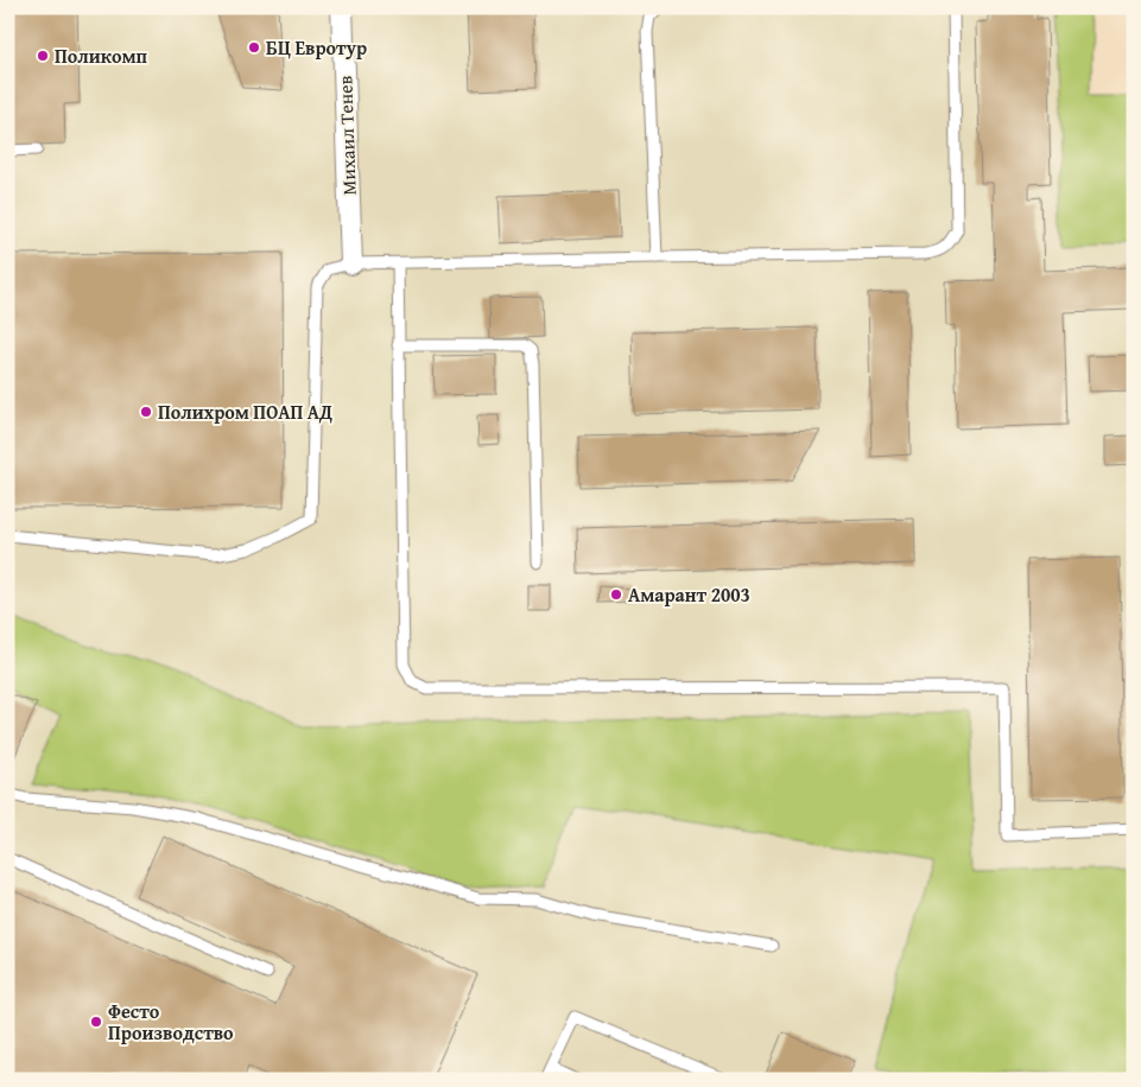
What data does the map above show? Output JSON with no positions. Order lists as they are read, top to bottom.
{
  "streets": {
    "street": ["Михаил Тенев"]
  },
  "places": [
    "БЦ Евротур",
    "Поликомп",
    "Полихром ПОАП АД",
    "Амарант 2003",
    "Фесто Производство"
  ]
}
